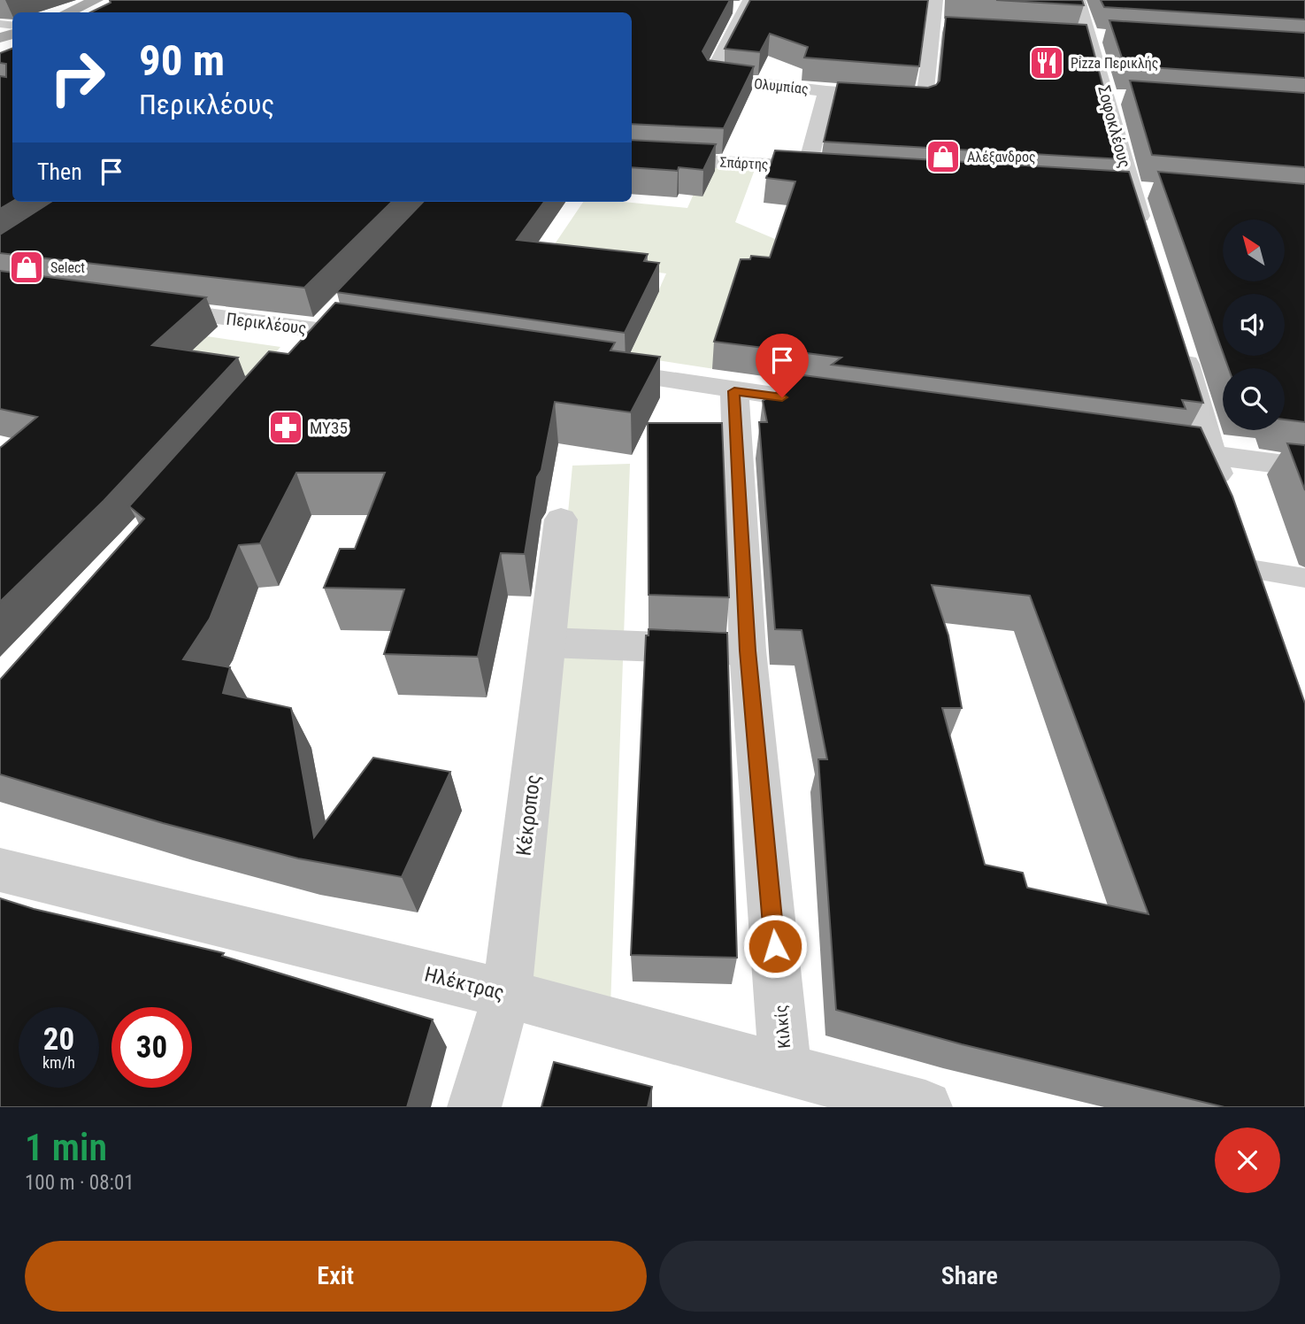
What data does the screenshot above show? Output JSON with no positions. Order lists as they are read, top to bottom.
{
  "streets": {
    "street": [
      "Ολυμπίας",
      "Σοφοκλέους",
      "Σπάρτης",
      "Περικλέους",
      "Κέκροπος",
      "Ηλέκτρας",
      "Κιλκίς"
    ]
  },
  "crossings": [
    ["Κέκροπος", "Ηλέκτρας"],
    ["Ηλέκτρας", "Κιλκίς"]
  ],
  "places": {
    "restaurant": ["Pizza Περικλής"],
    "shop": ["Αλέξανδρος", "Select"],
    "pharmacy": ["MY35"]
  },
  "north": "top left",
  "page": {
    "turn": ["90 m", "Περικλέους"],
    "then": "Then",
    "speed": "20 km/h",
    "limit": "30",
    "heading": ["1 min", "100 m · 08:01"],
    "buttons": ["Exit", "Share"]
  }
}
